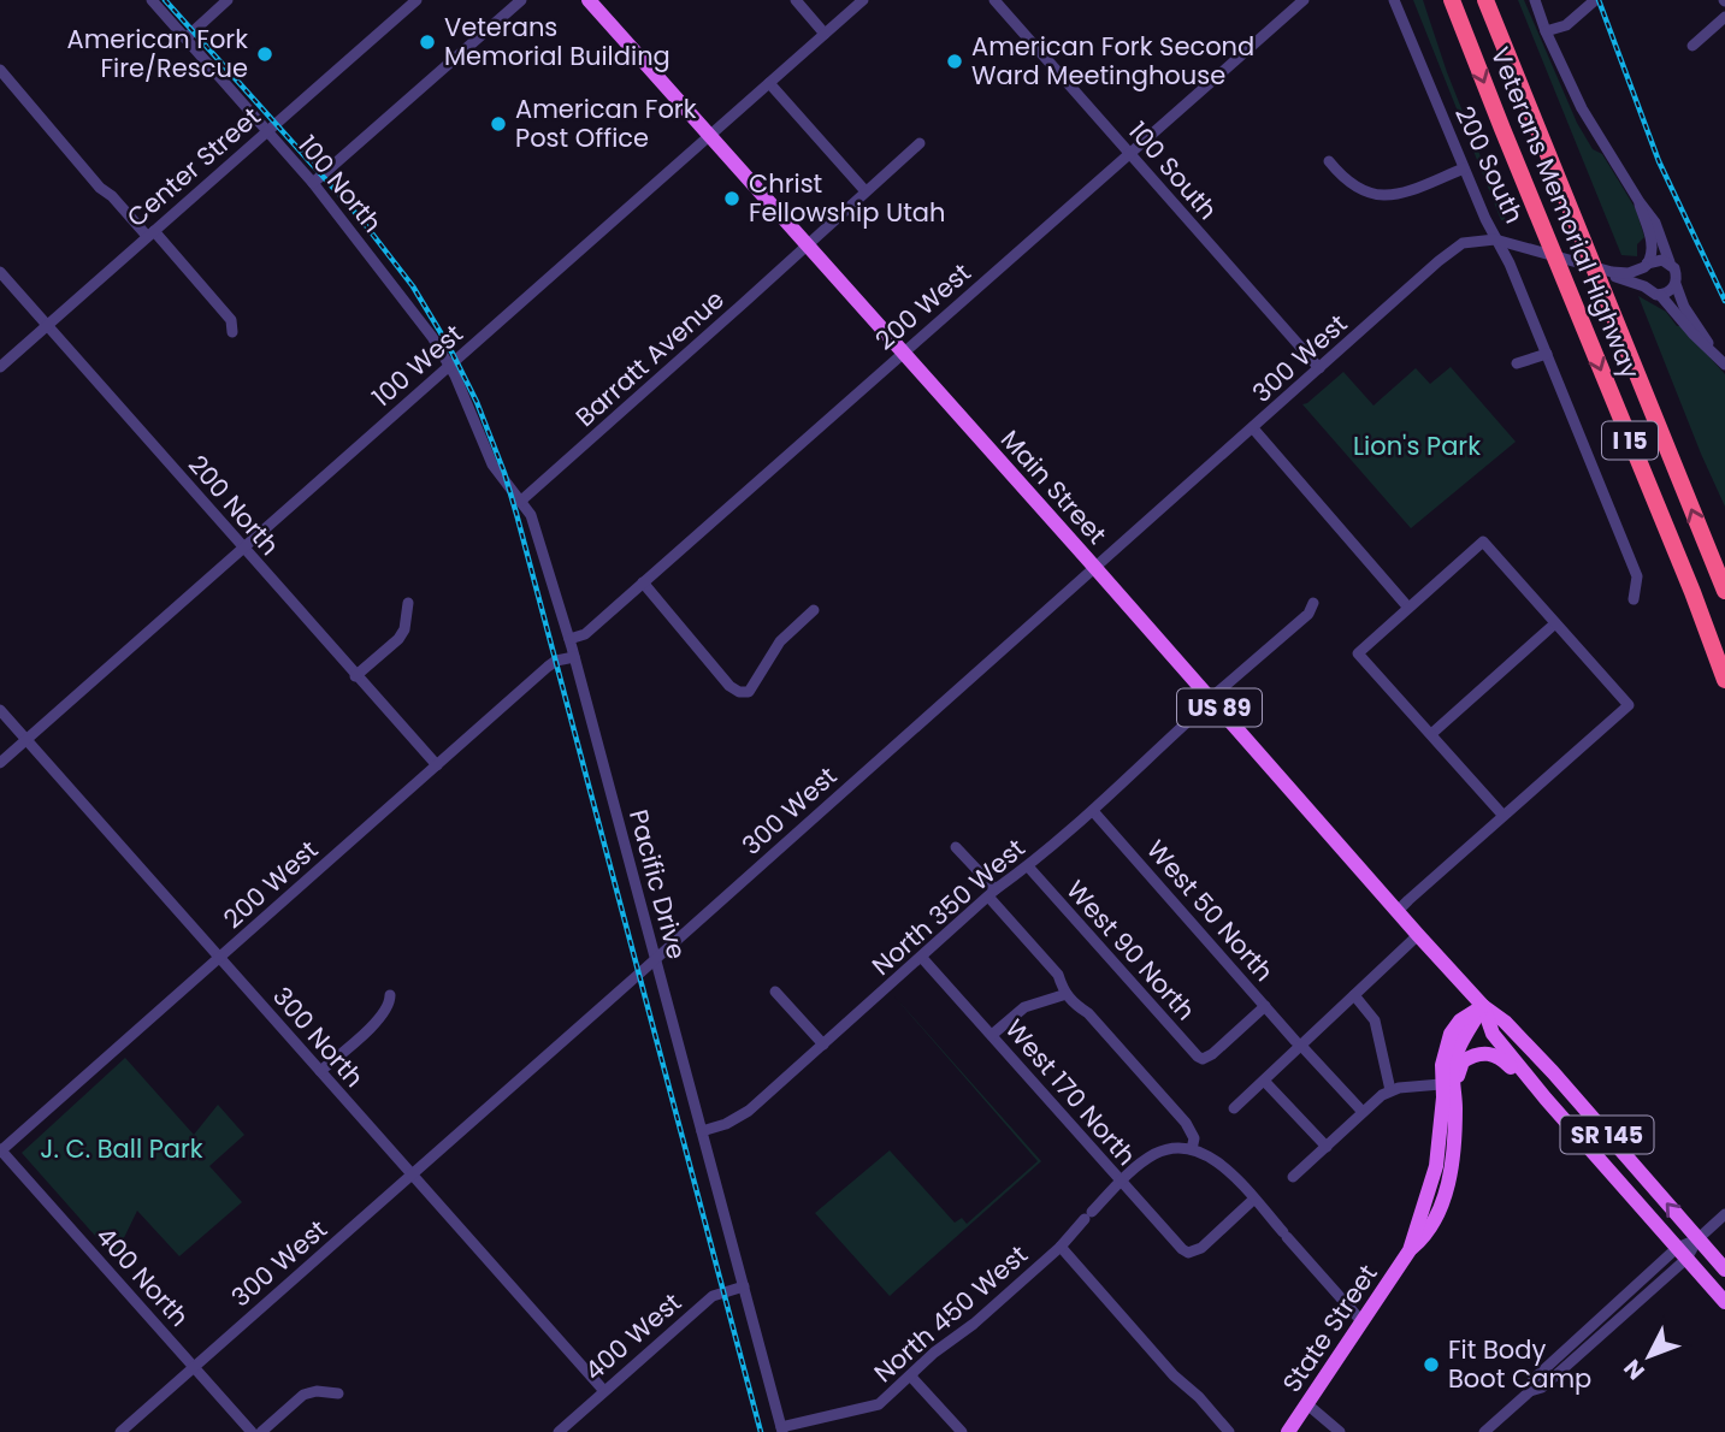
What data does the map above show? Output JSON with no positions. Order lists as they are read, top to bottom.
{
  "streets": {
    "highway": ["Veterans Memorial Highway", "I 15"],
    "main road": [
      "Main Street",
      "US 89",
      "SR 145",
      "State Street"
    ],
    "street": [
      "200 South",
      "Center Street",
      "100 South",
      "100 North",
      "200 West",
      "Barratt Avenue",
      "300 West",
      "100 West",
      "200 North",
      "Pacific Drive",
      "North 350 West",
      "West 50 North",
      "West 90 North",
      "300 North",
      "West 170 North",
      "400 North",
      "North 450 West",
      "400 West"
    ]
  },
  "crossings": [
    ["200 South", "300 West"],
    ["Center Street", "100 North"],
    ["Center Street", "200 North"],
    ["100 South", "200 West"],
    ["100 South", "300 West"],
    ["100 North", "100 West"],
    ["100 North", "Pacific Drive"],
    ["200 West", "Main Street"],
    ["200 West", "200 North"],
    ["200 West", "Pacific Drive"],
    ["200 West", "300 North"],
    ["200 West", "400 North"],
    ["Barratt Avenue", "Main Street"],
    ["Barratt Avenue", "Pacific Drive"],
    ["300 West", "Main Street"],
    ["300 West", "Pacific Drive"],
    ["300 West", "300 North"],
    ["300 West", "400 North"],
    ["100 West", "Main Street"],
    ["100 West", "200 North"],
    ["100 West", "Pacific Drive"],
    ["100 West", "300 North"],
    ["Main Street", "North 350 West"],
    ["Main Street", "State Street"],
    ["Pacific Drive", "North 350 West"],
    ["Pacific Drive", "North 450 West"],
    ["Pacific Drive", "400 West"],
    ["North 350 West", "West 50 North"],
    ["North 350 West", "West 90 North"],
    ["North 350 West", "West 170 North"],
    ["West 50 North", "West 90 North"],
    ["300 North", "400 West"],
    ["West 170 North", "North 450 West"]
  ],
  "parks": ["Lion's Park", "J. C. Ball Park"],
  "places": [
    "Veterans Memorial Building",
    "American Fork Fire/Rescue",
    "American Fork Second Ward Meetinghouse",
    "American Fork Post Office",
    "Christ Fellowship Utah",
    "Fit Body Boot Camp"
  ],
  "north": "bottom left"
}
